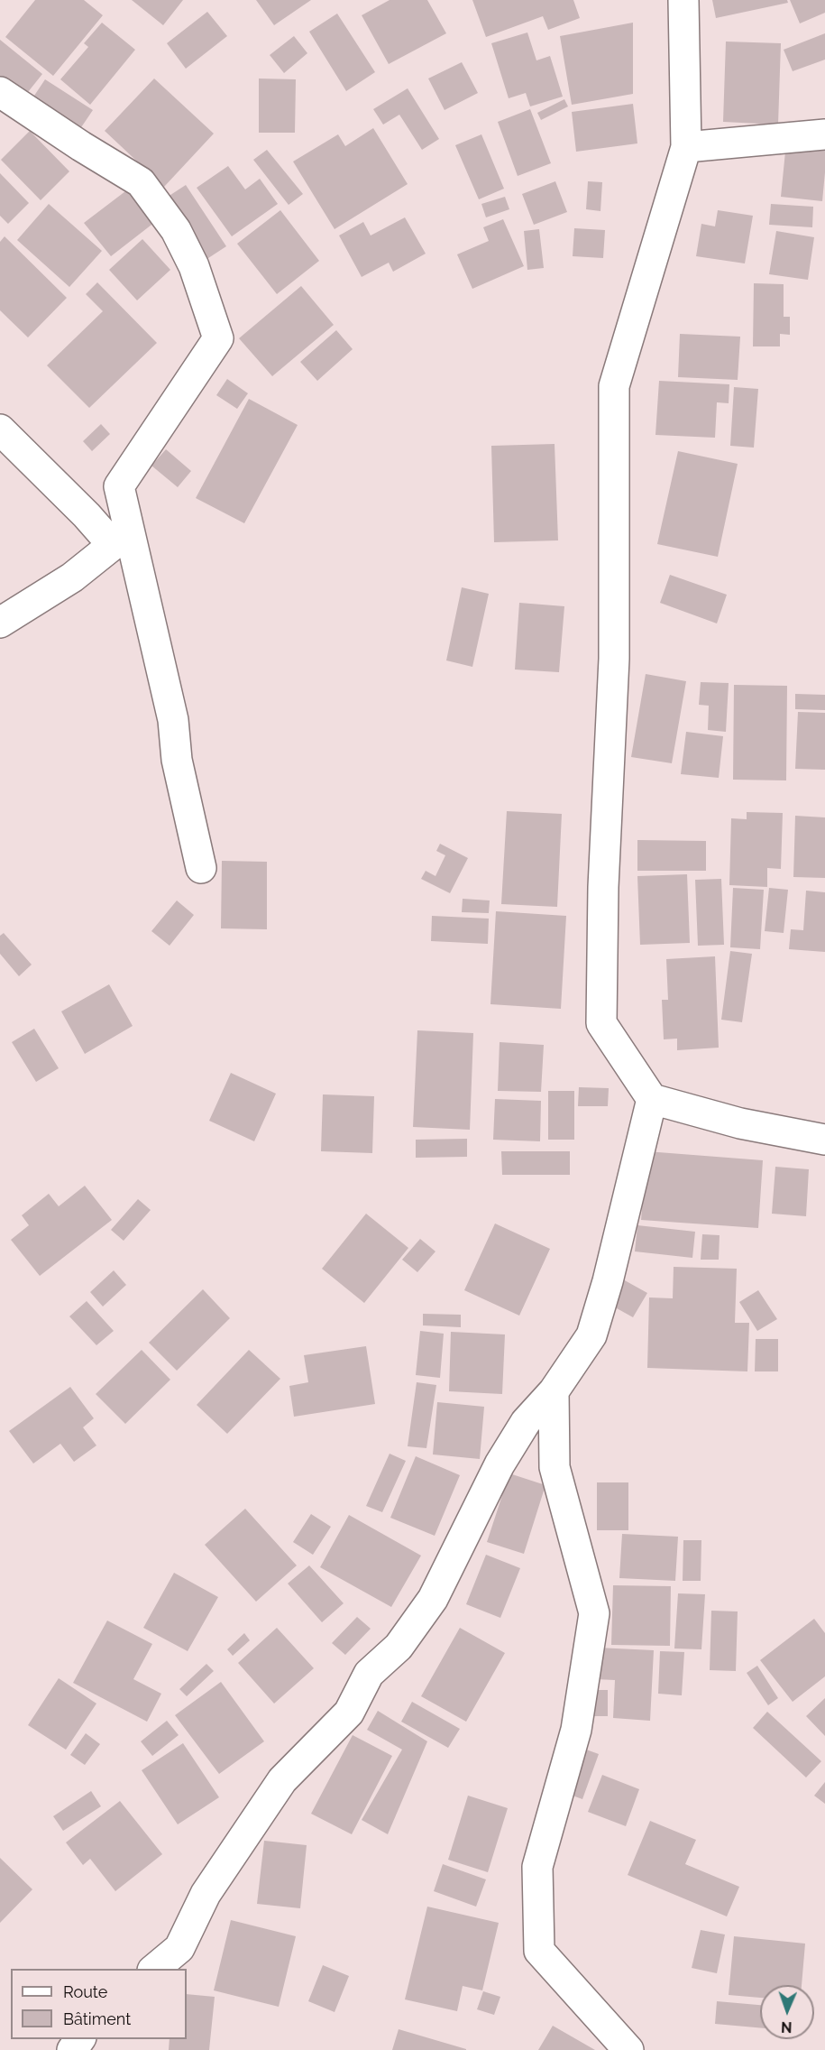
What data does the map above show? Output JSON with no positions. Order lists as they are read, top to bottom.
{
  "legend": ["Route", "Bâtiment"],
  "north": "bottom"
}
